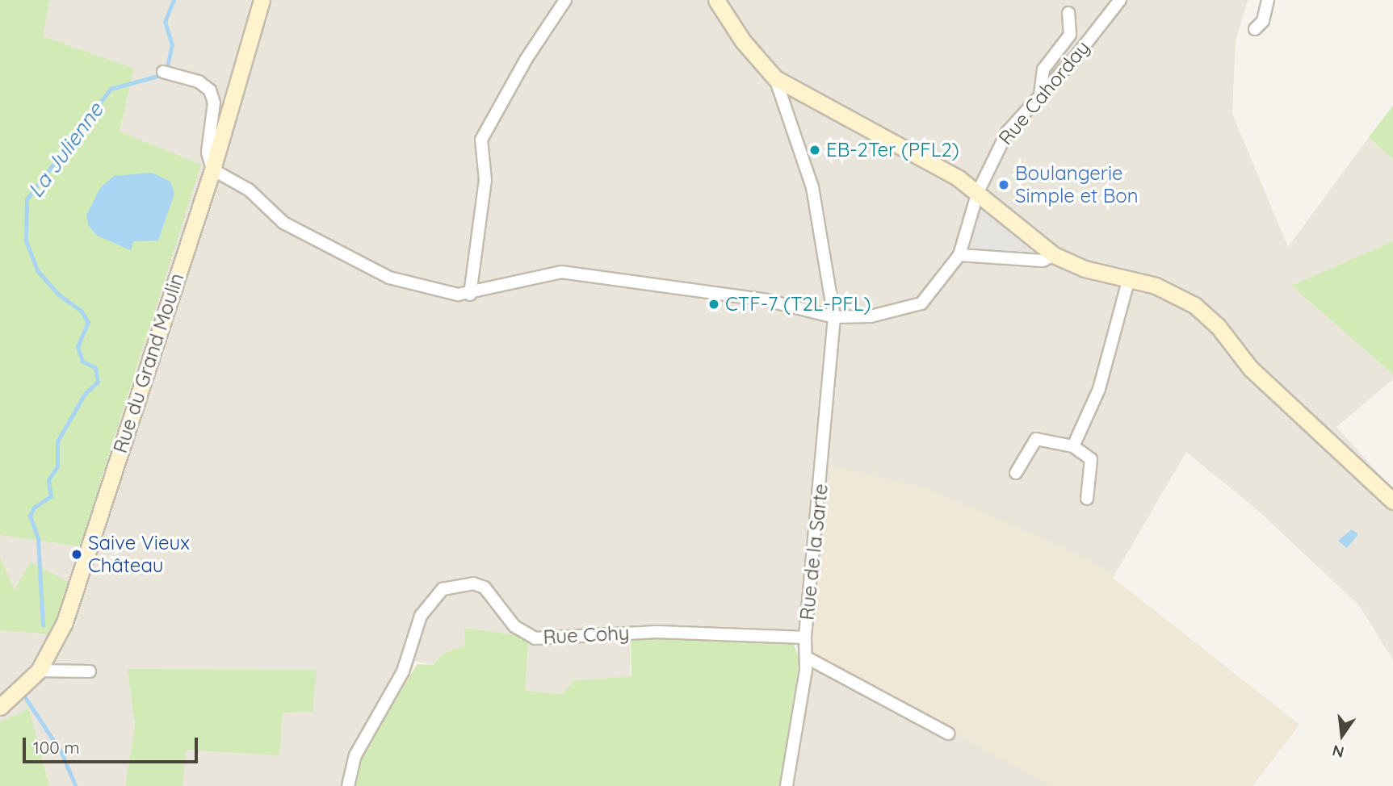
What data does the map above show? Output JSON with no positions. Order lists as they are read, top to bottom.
{
  "streets": {
    "street": [
      "Rue Cahorday",
      "Rue du Grand Moulin",
      "Rue de la Sarte",
      "Rue Cohy"
    ]
  },
  "crossings": [
    ["Rue de la Sarte", "Rue Cohy"]
  ],
  "water": ["La Julienne"],
  "places": [
    "EB-2Ter (PFL2)",
    "Boulangerie Simple et Bon",
    "CTF-7 (T2L-PFL)",
    "Saive Vieux Château"
  ],
  "scale_bar": "100 m",
  "north": "bottom"
}
